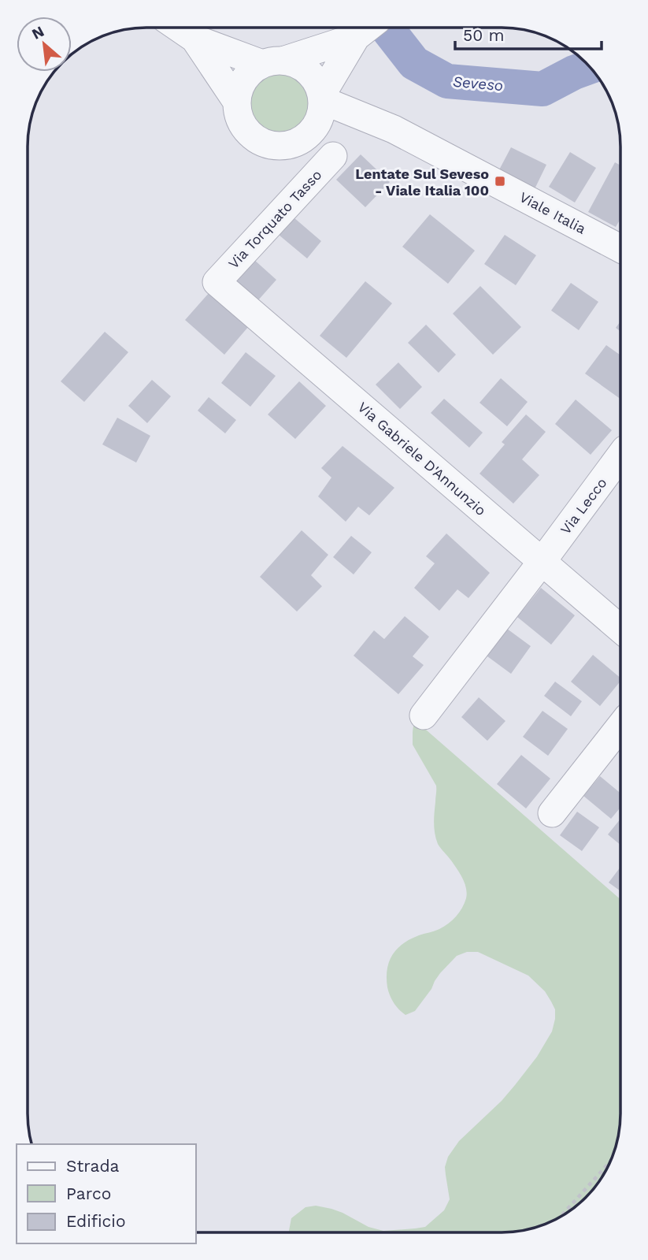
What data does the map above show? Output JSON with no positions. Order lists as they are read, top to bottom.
{
  "streets": {
    "street": [
      "Viale Italia",
      "Via Torquato Tasso",
      "Via Gabriele D'Annunzio",
      "Via Lecco"
    ]
  },
  "crossings": [
    ["Via Torquato Tasso", "Via Gabriele D'Annunzio"],
    ["Via Gabriele D'Annunzio", "Via Lecco"]
  ],
  "water": ["Seveso"],
  "places": {
    "transit": ["Lentate Sul Seveso - Viale Italia 100"]
  },
  "legend": ["Strada", "Parco", "Edificio"],
  "scale_bar": "50 m",
  "north": "top left"
}
